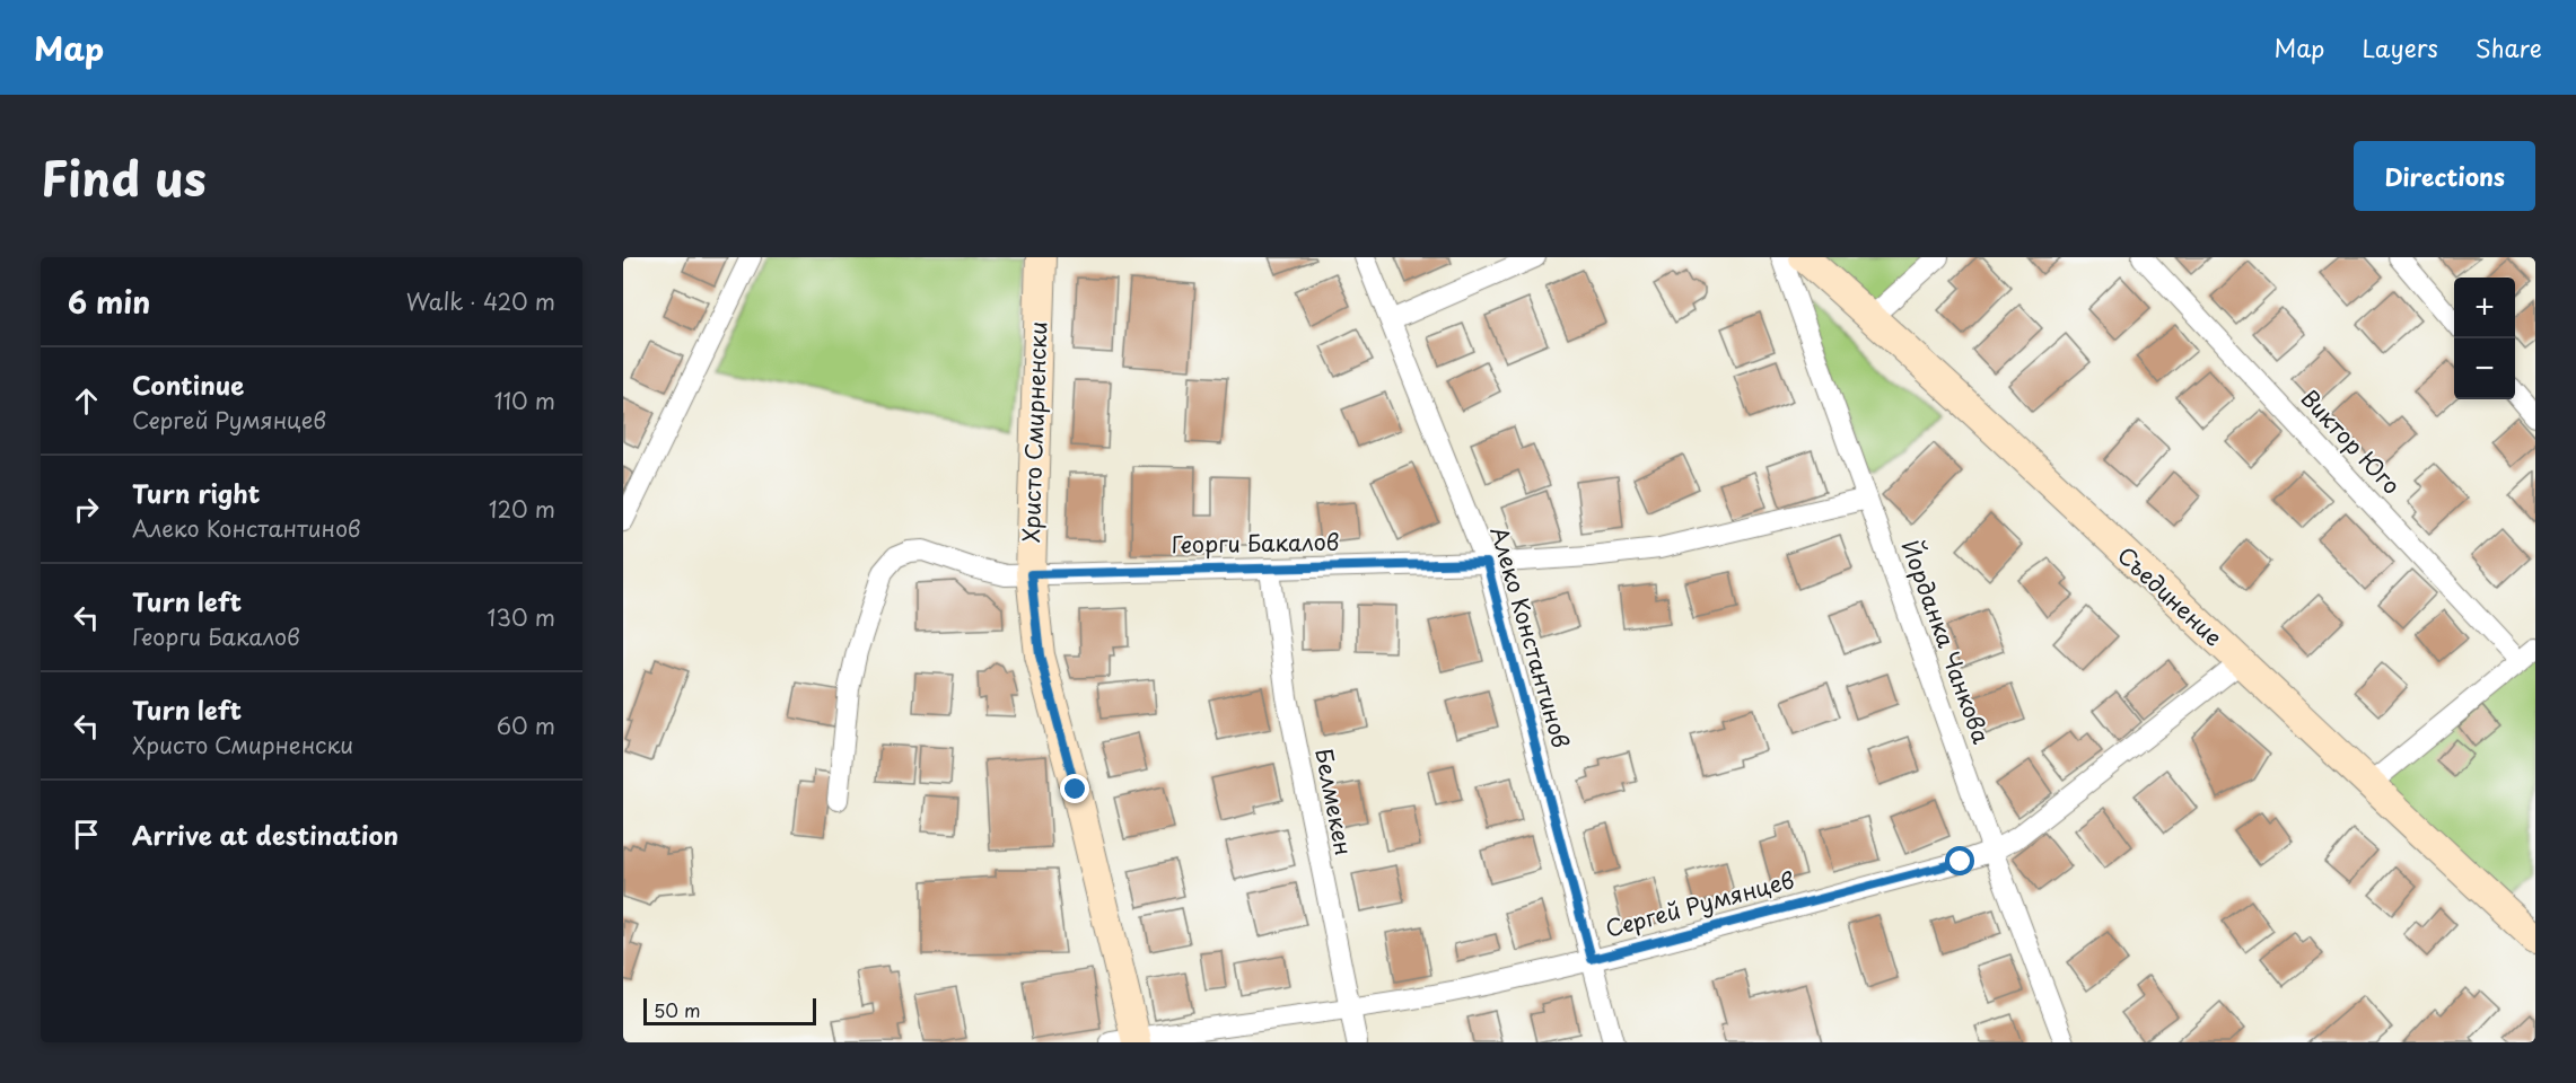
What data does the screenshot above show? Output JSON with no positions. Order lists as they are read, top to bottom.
{
  "streets": {
    "street": [
      "Христо Смирненски",
      "Виктор Юго",
      "Георги Бакалов",
      "Съединение",
      "Алеко Константинов",
      "Йорданка Чанкова",
      "Белмекен",
      "Сергей Румянцев"
    ]
  },
  "crossings": [
    ["Христо Смирненски", "Георги Бакалов"],
    ["Христо Смирненски", "Сергей Румянцев"],
    ["Георги Бакалов", "Алеко Константинов"],
    ["Георги Бакалов", "Йорданка Чанкова"],
    ["Георги Бакалов", "Белмекен"],
    ["Съединение", "Сергей Румянцев"],
    ["Алеко Константинов", "Сергей Румянцев"],
    ["Йорданка Чанкова", "Сергей Румянцев"],
    ["Белмекен", "Сергей Румянцев"]
  ],
  "scale_bar": "50 m",
  "page": {
    "header": "Map",
    "nav": ["Map", "Layers", "Share"],
    "title": "Find us",
    "buttons": "Directions",
    "heading": ["6 min", "Walk · 420 m"],
    "map_buttons": ["+", "−"],
    "list": [
      ["Continue", "Сергей Румянцев", "110 m"],
      ["Turn right", "Алеко Константинов", "120 m"],
      ["Turn left", "Георги Бакалов", "130 m"],
      ["Turn left", "Христо Смирненски", "60 m"],
      "Arrive at destination"
    ],
    "scale": "50 m"
  }
}
